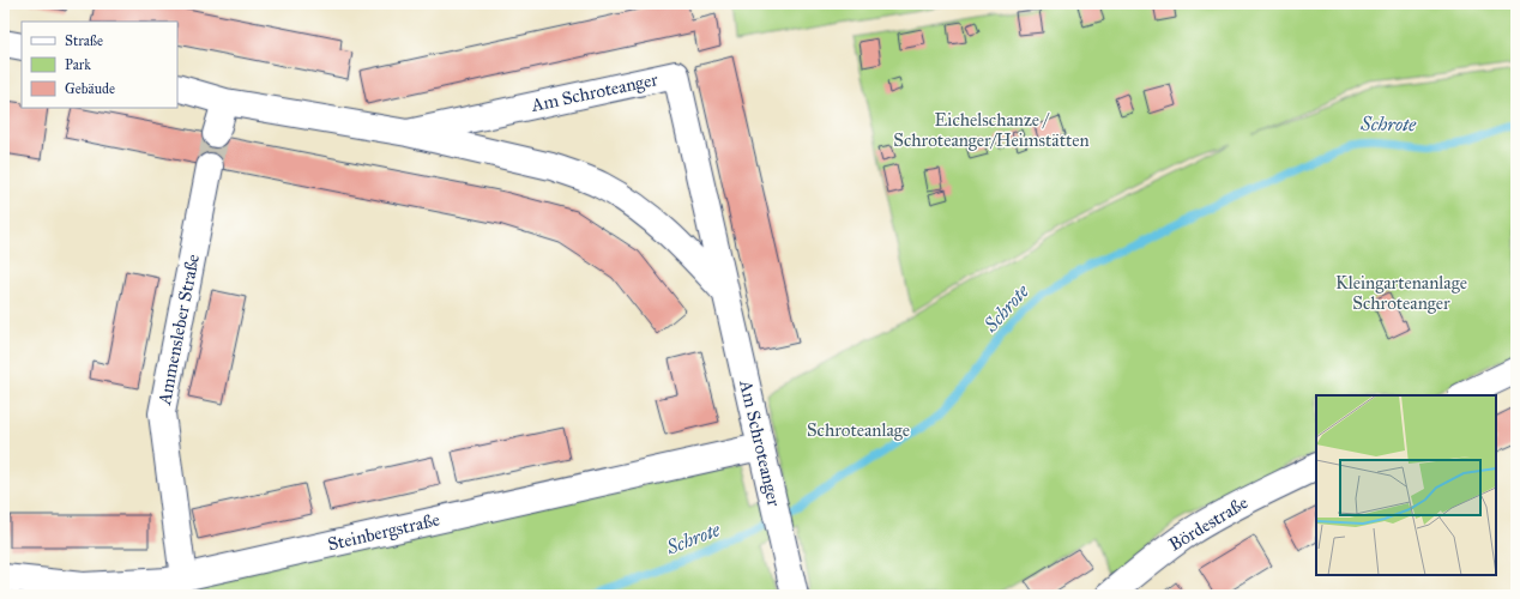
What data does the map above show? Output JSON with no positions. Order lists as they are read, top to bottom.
{
  "streets": {
    "street": [
      "Am Schroteanger",
      "Ammensleber Straße",
      "Bördestraße",
      "Steinbergstraße"
    ]
  },
  "crossings": [
    ["Am Schroteanger", "Steinbergstraße"],
    ["Ammensleber Straße", "Steinbergstraße"]
  ],
  "water": ["Schrote"],
  "parks": ["Eichelschanze / Schroteanger/Heimstätten", "Kleingartenanlage Schroteanger", "Schroteanlage"],
  "legend": ["Straße", "Park", "Gebäude"]
}
